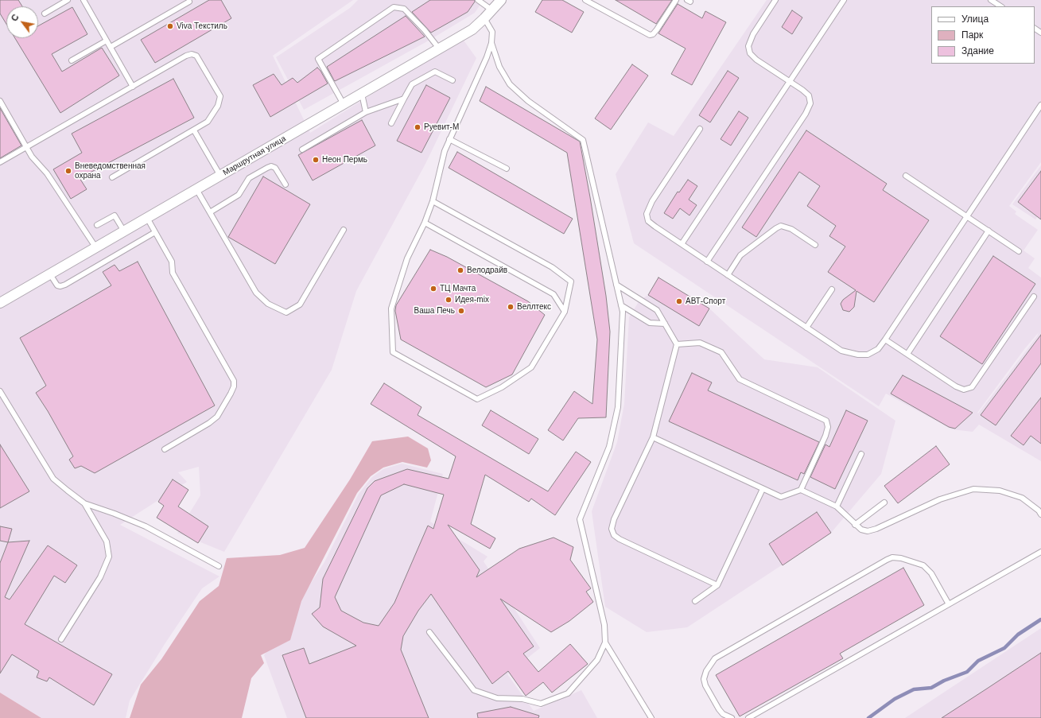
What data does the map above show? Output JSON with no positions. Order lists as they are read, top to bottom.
{
  "streets": {
    "street": ["Маршрутная улица"]
  },
  "places": [
    "Viva Текстиль",
    "Руевит-М",
    "Неон Пермь",
    "Вневедомственная охрана",
    "Велодрайв",
    "ТЦ Мачта",
    "Идея-mix",
    "АВТ-Спорт",
    "Веллтекс",
    "Ваша Печь"
  ],
  "legend": ["Улица", "Парк", "Здание"],
  "north": "top left"
}
